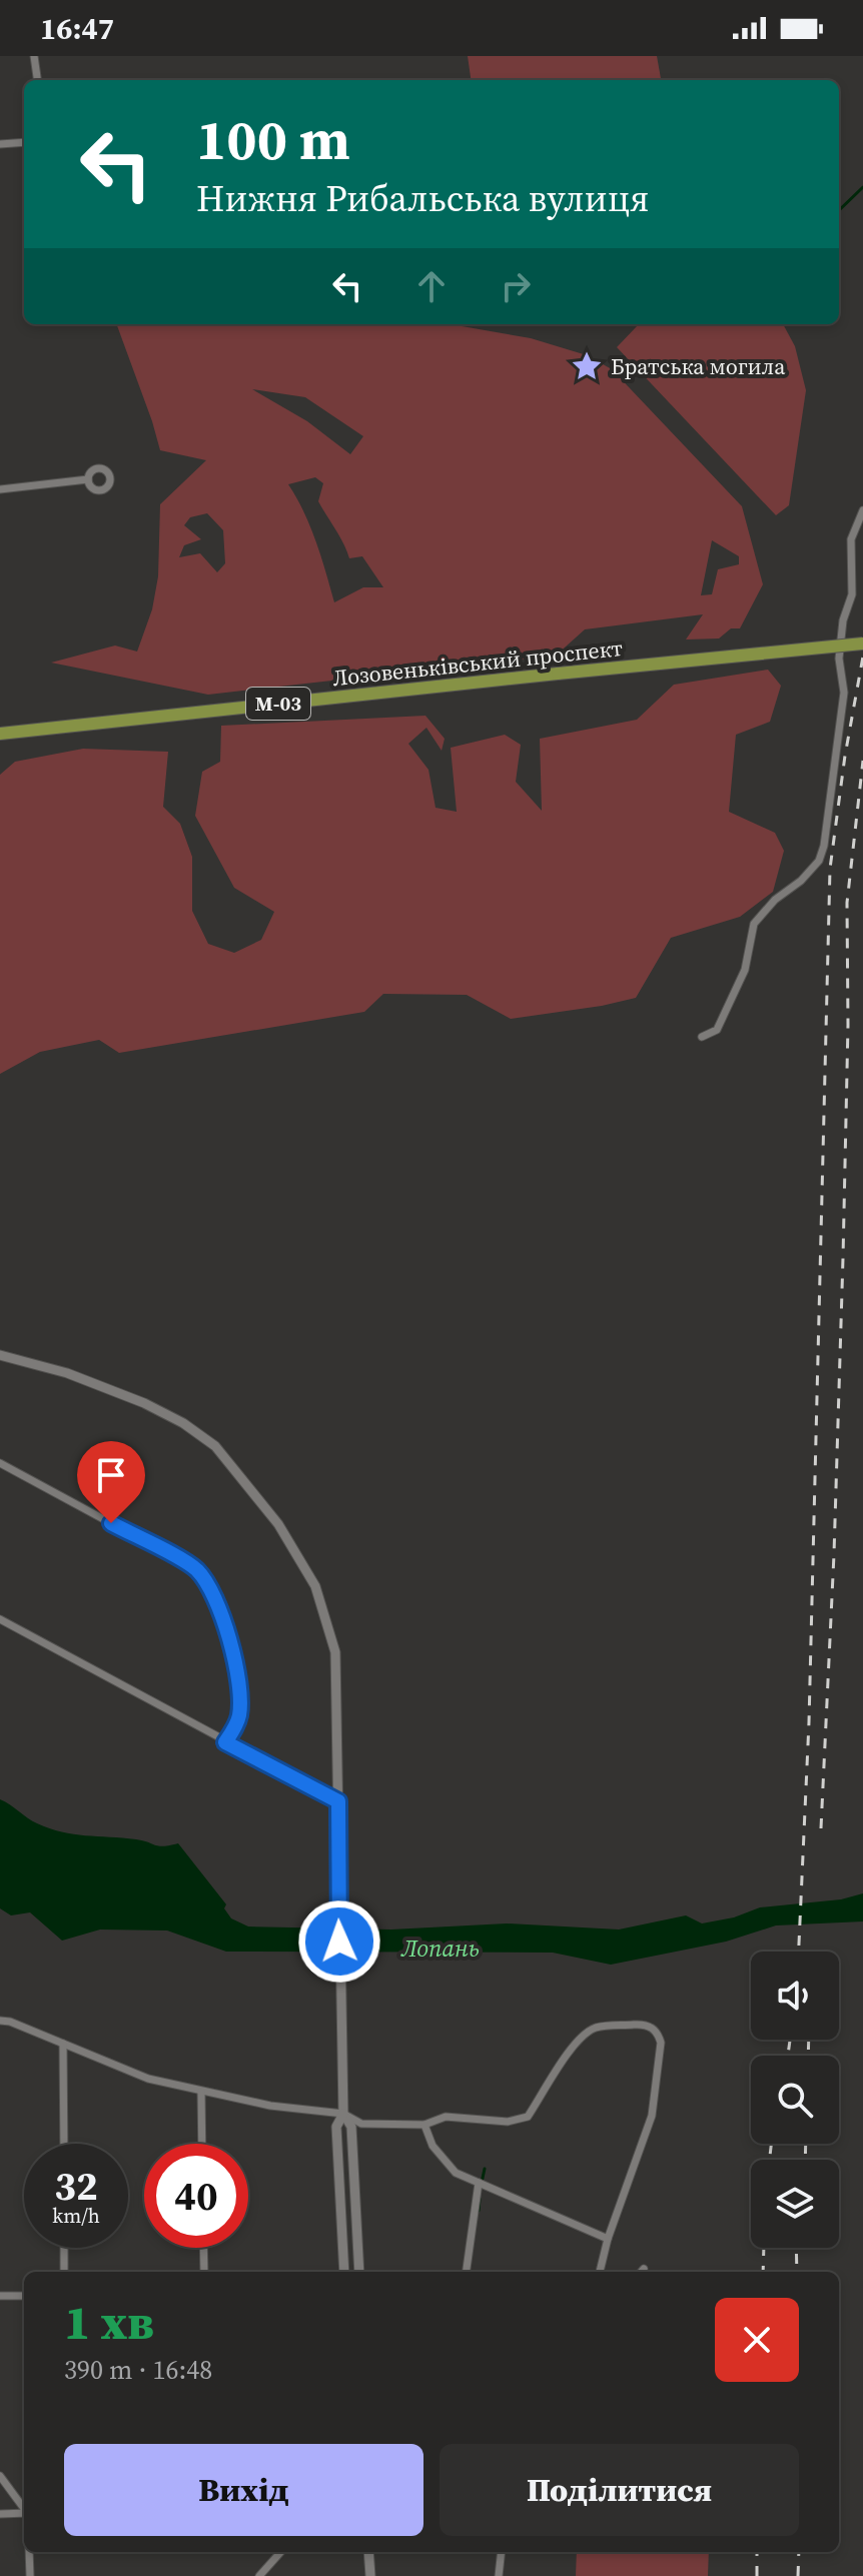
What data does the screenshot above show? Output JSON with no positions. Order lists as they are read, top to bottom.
{
  "streets": {
    "highway": ["Лозовеньківський проспект", "М-03"]
  },
  "water": ["Лопань"],
  "places": {
    "place": ["Братська могила"]
  },
  "page": {
    "status": "16:47",
    "turn": ["100 m", "Нижня Рибальська вулиця"],
    "speed": "32 km/h",
    "limit": "40",
    "heading": ["1 хв", "390 m · 16:48"],
    "buttons": ["Вихід", "Поділитися"]
  }
}
